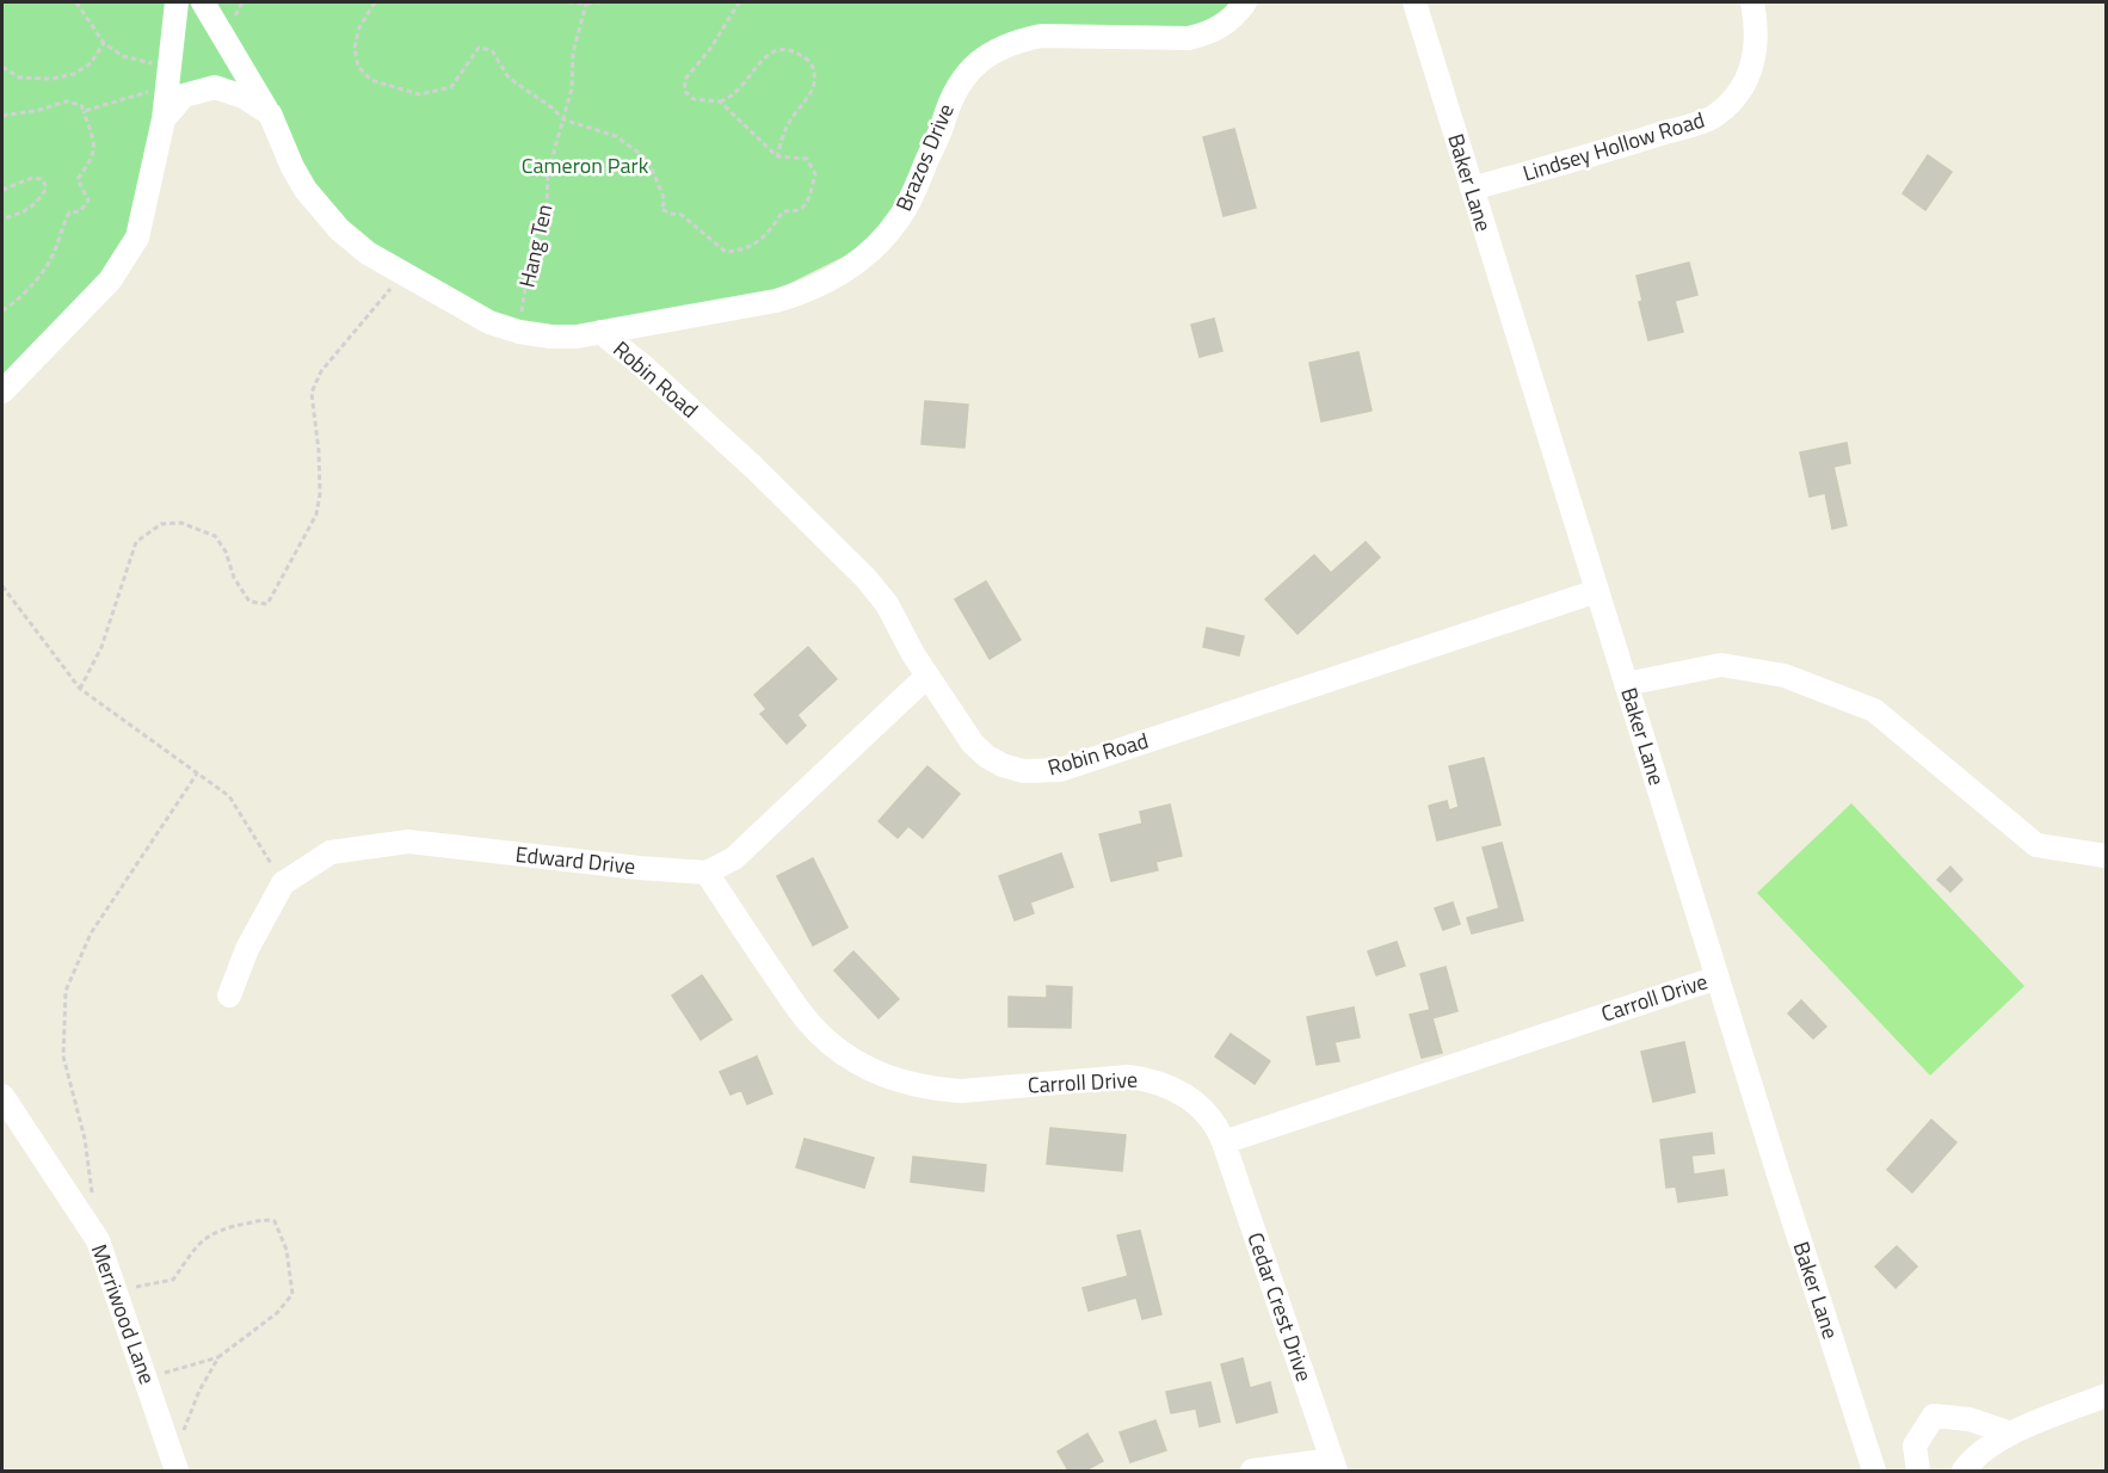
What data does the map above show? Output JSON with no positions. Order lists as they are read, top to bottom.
{
  "streets": {
    "street": [
      "Lindsey Hollow Road",
      "Brazos Drive",
      "Baker Lane",
      "Robin Road",
      "Edward Drive",
      "Carroll Drive",
      "Cedar Crest Drive",
      "Merriwood Lane"
    ],
    "path": ["Hang Ten"]
  },
  "crossings": [
    ["Lindsey Hollow Road", "Baker Lane"],
    ["Brazos Drive", "Hang Ten"],
    ["Brazos Drive", "Robin Road"],
    ["Baker Lane", "Robin Road"],
    ["Baker Lane", "Carroll Drive"],
    ["Edward Drive", "Carroll Drive"],
    ["Carroll Drive", "Cedar Crest Drive"]
  ],
  "parks": ["Cameron Park"]
}
